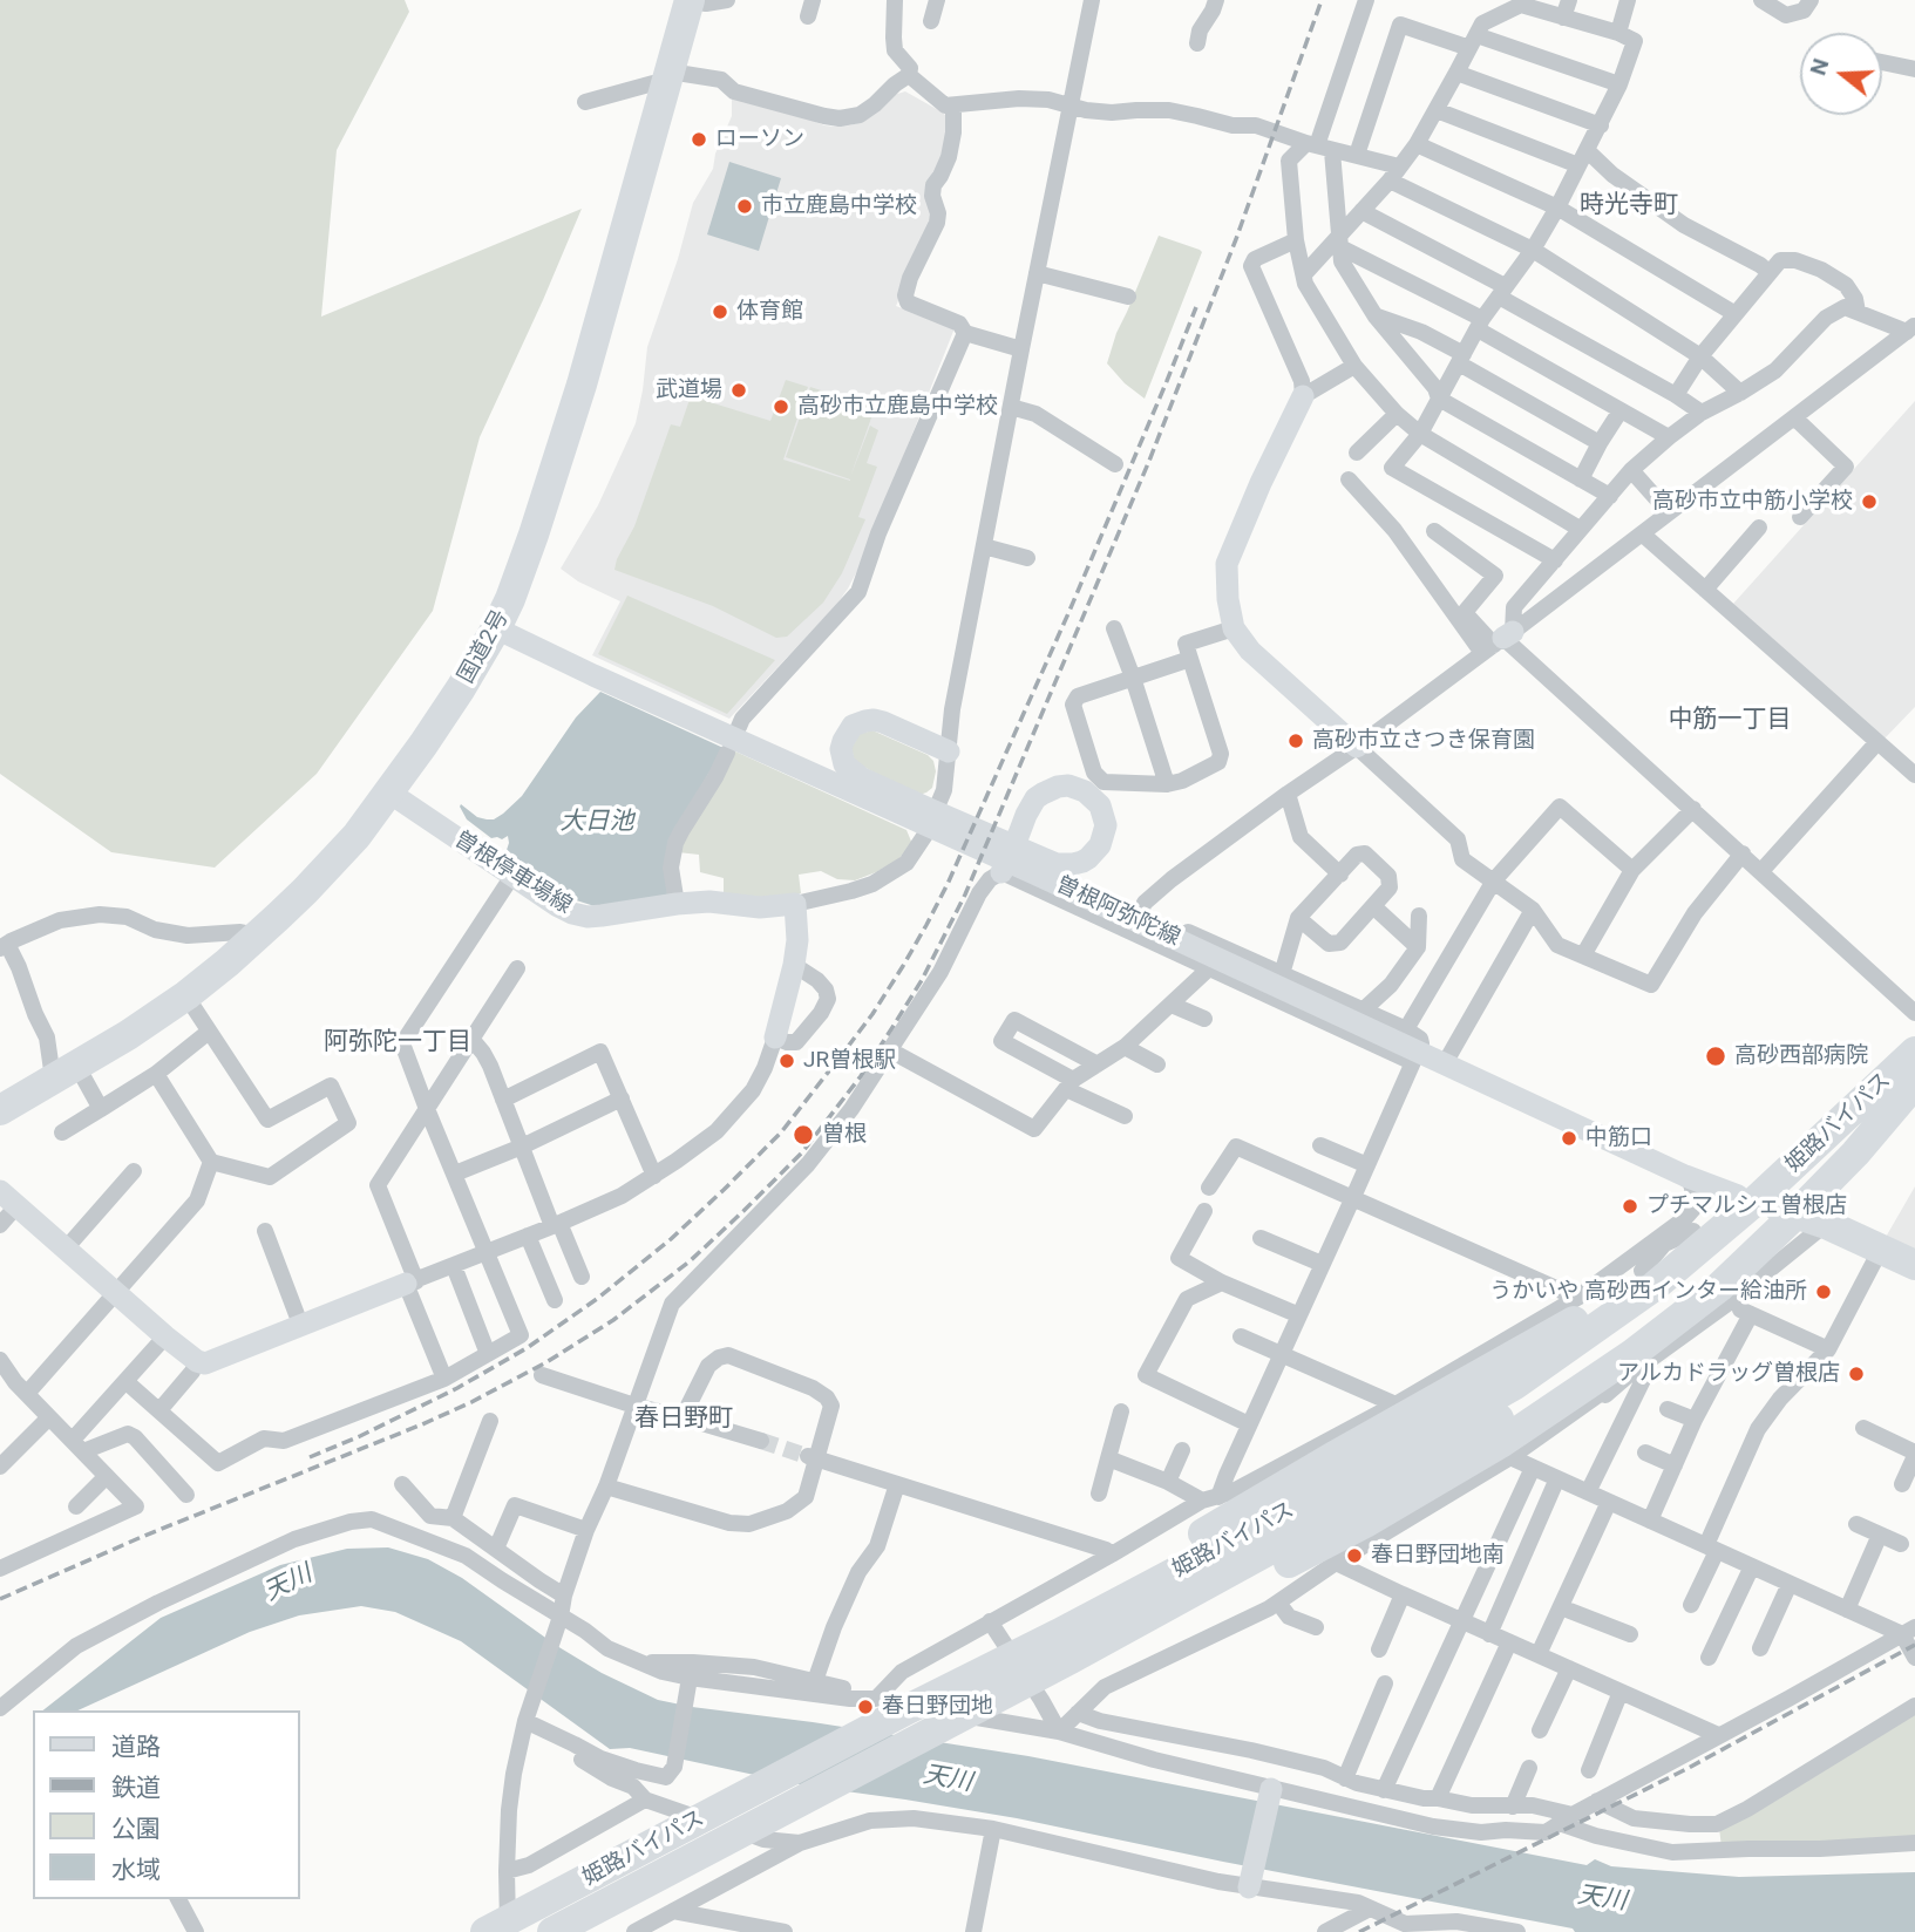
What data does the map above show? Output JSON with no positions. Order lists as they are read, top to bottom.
{
  "streets": {
    "highway": ["国道2号", "姫路バイパス"],
    "main road": ["曽根停車場線", "曽根阿弥陀線"]
  },
  "crossings": [
    ["国道2号", "曽根停車場線"],
    ["国道2号", "曽根阿弥陀線"]
  ],
  "districts": [
    "時光寺町",
    "中筋一丁目",
    "阿弥陀一丁目",
    "春日野町"
  ],
  "water": ["大日池", "天川"],
  "places": [
    "ローソン",
    "市立鹿島中学校",
    "体育館",
    "武道場",
    "高砂市立鹿島中学校",
    "高砂市立中筋小学校",
    "高砂市立さつき保育園",
    "高砂西部病院",
    "JR曽根駅",
    "曽根",
    "中筋口",
    "プチマルシェ曽根店",
    "うかいや 高砂西インター給油所",
    "アルカドラッグ曽根店",
    "春日野団地南",
    "春日野団地"
  ],
  "legend": [
    "道路",
    "鉄道",
    "公園",
    "水域"
  ],
  "north": "left"
}
